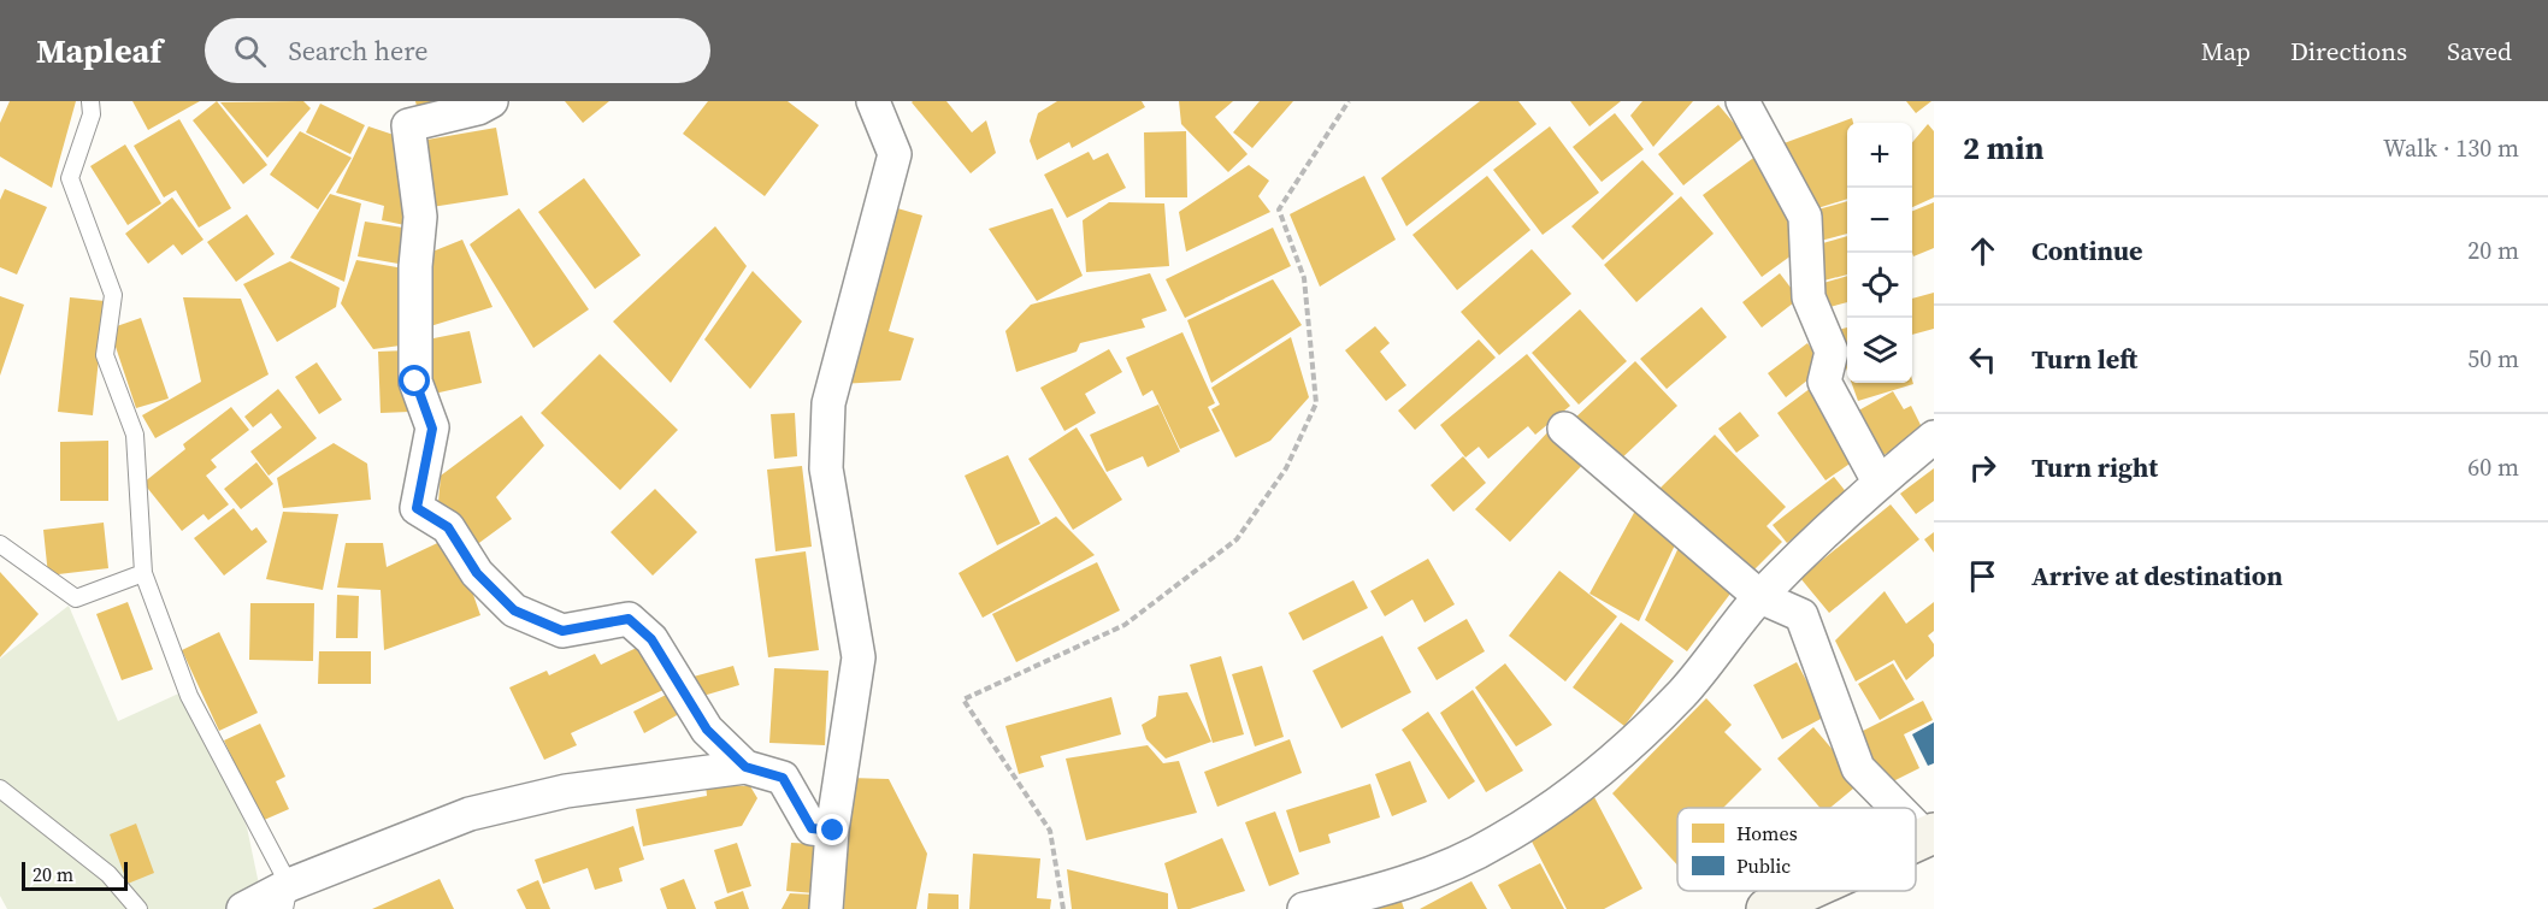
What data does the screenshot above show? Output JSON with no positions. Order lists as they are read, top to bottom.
{
  "legend": ["Homes", "Public"],
  "scale_bar": "20 m",
  "page": {
    "header": "Mapleaf",
    "search": "Search here",
    "nav": ["Map", "Directions", "Saved"],
    "heading": ["2 min", "Walk · 130 m"],
    "map_buttons": ["+", "−"],
    "list": [
      ["Continue", "20 m"],
      ["Turn left", "50 m"],
      ["Turn right", "60 m"],
      "Arrive at destination"
    ],
    "scale": "20 m"
  }
}
